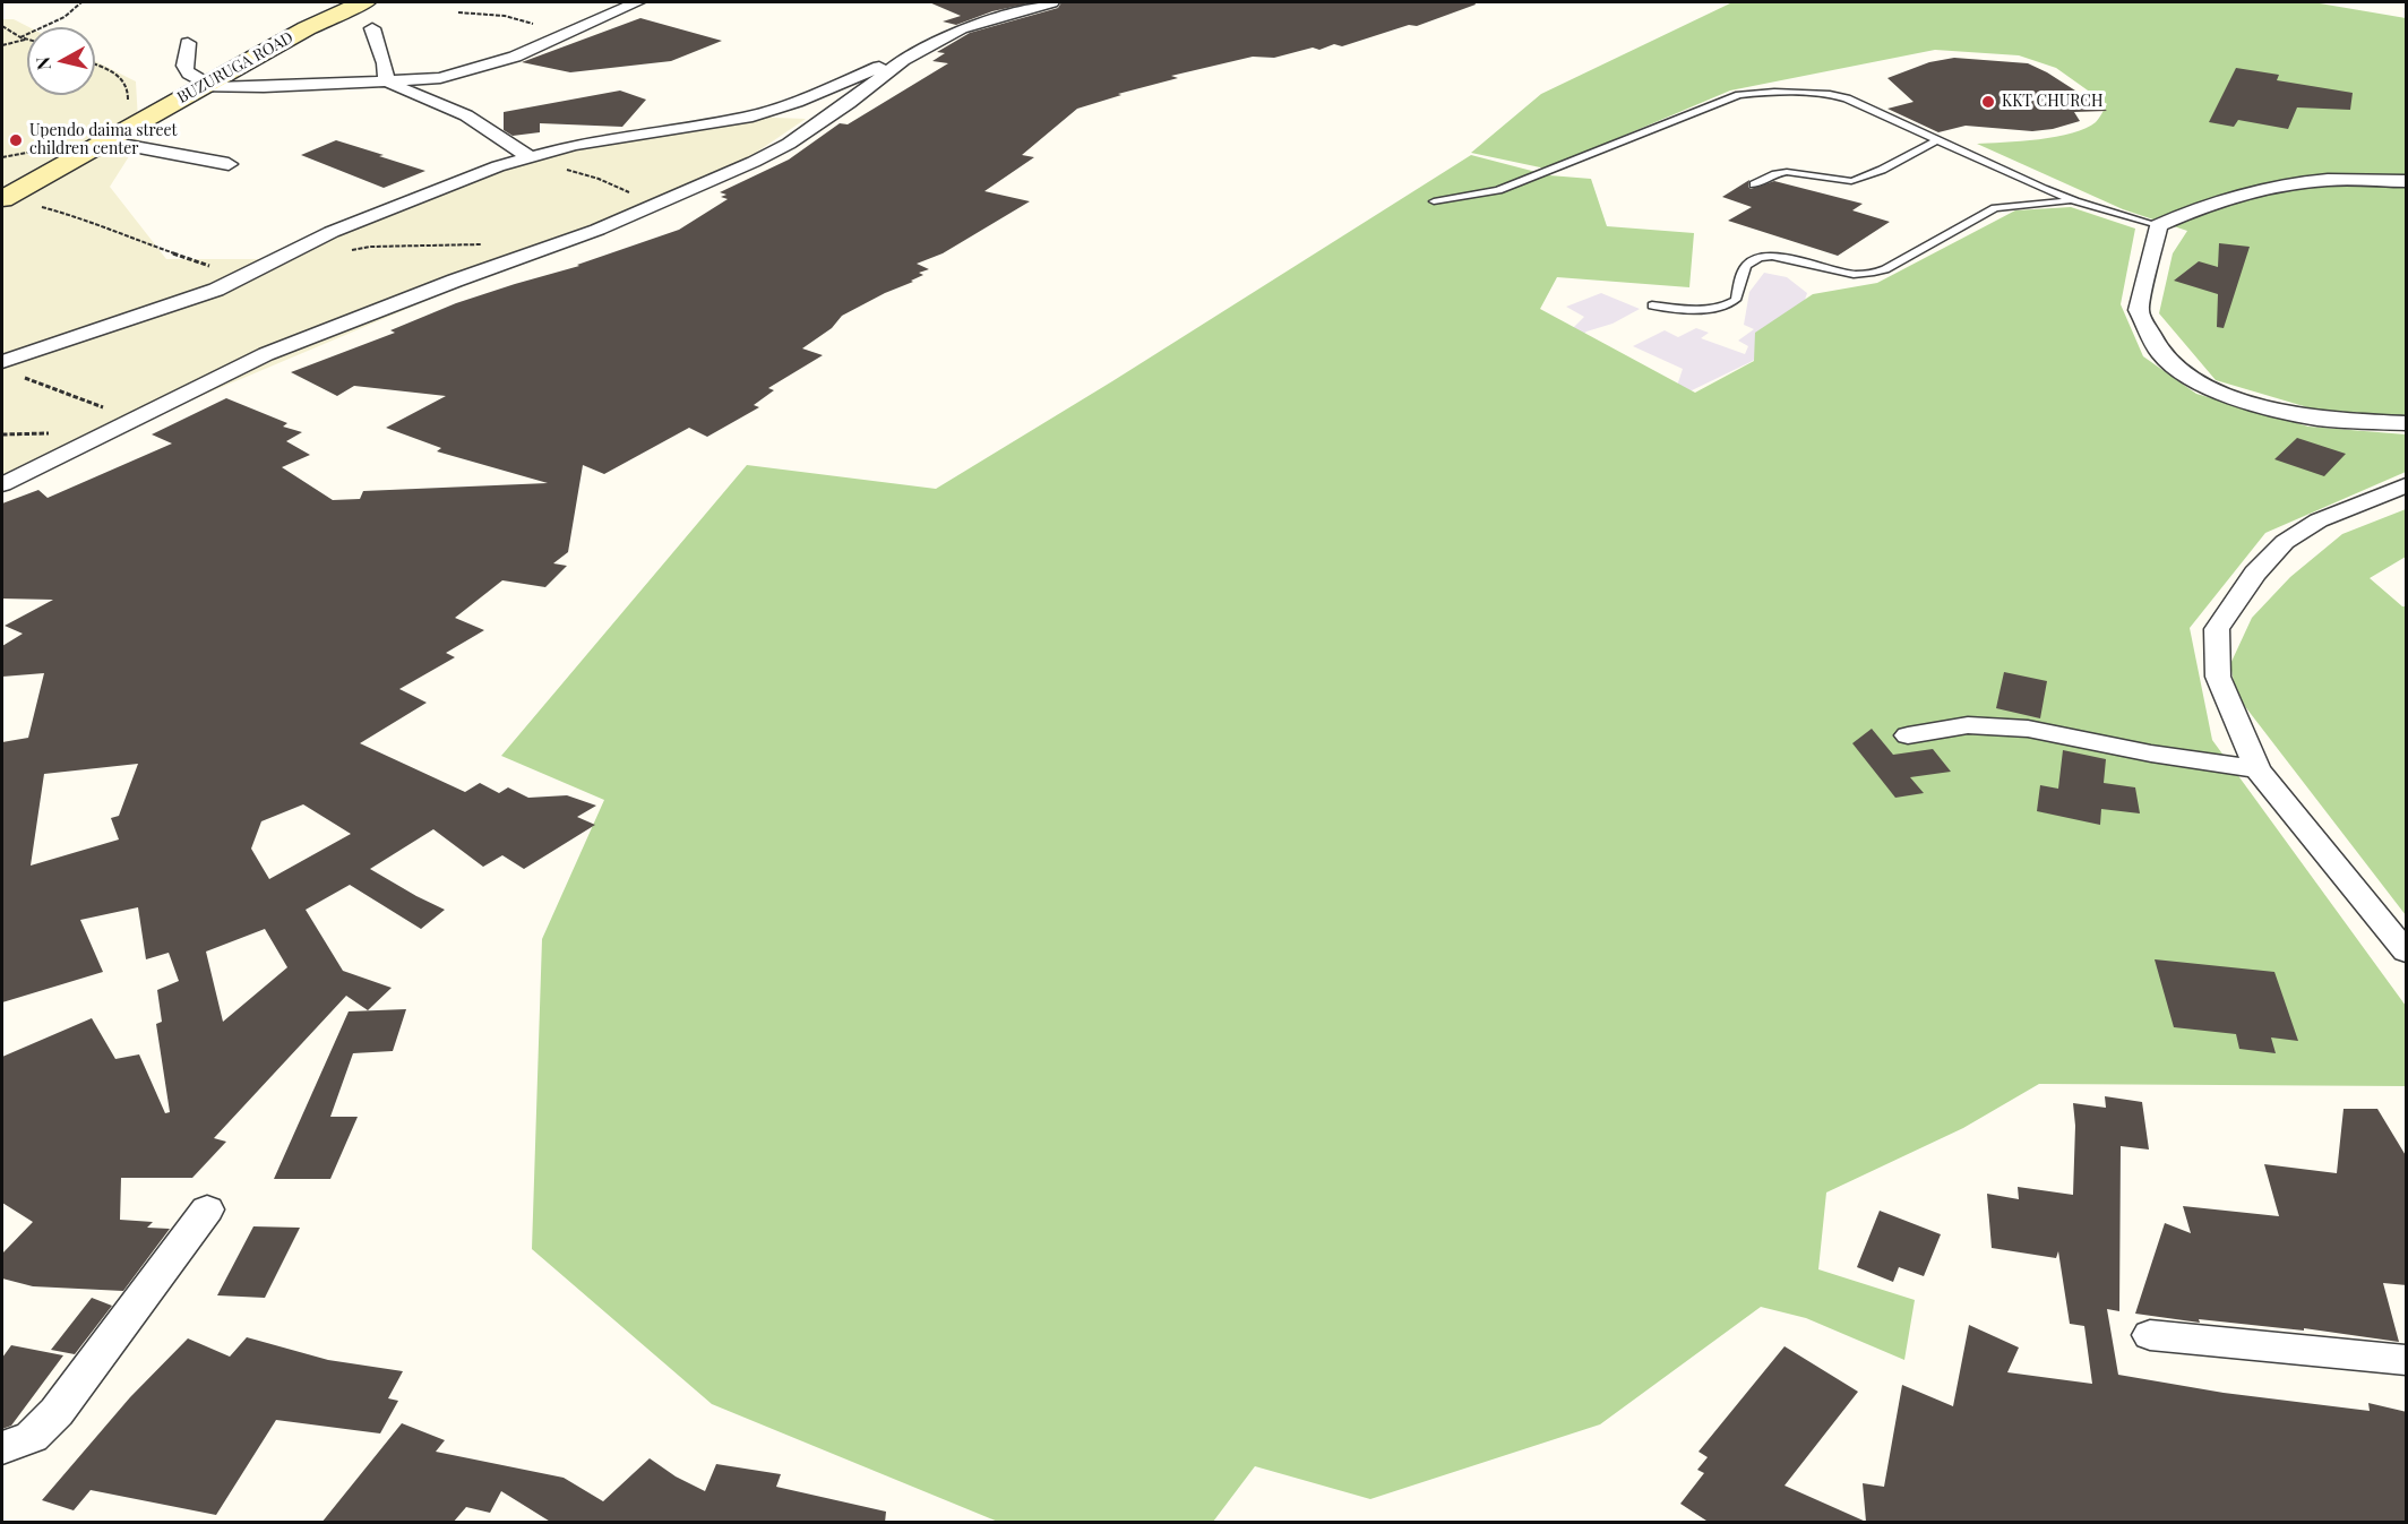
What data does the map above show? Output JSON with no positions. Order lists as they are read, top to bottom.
{
  "streets": {
    "main road": ["BUZURUGA ROAD"]
  },
  "places": ["KKT CHURCH", "Upendo daima street children center"],
  "north": "left"
}
